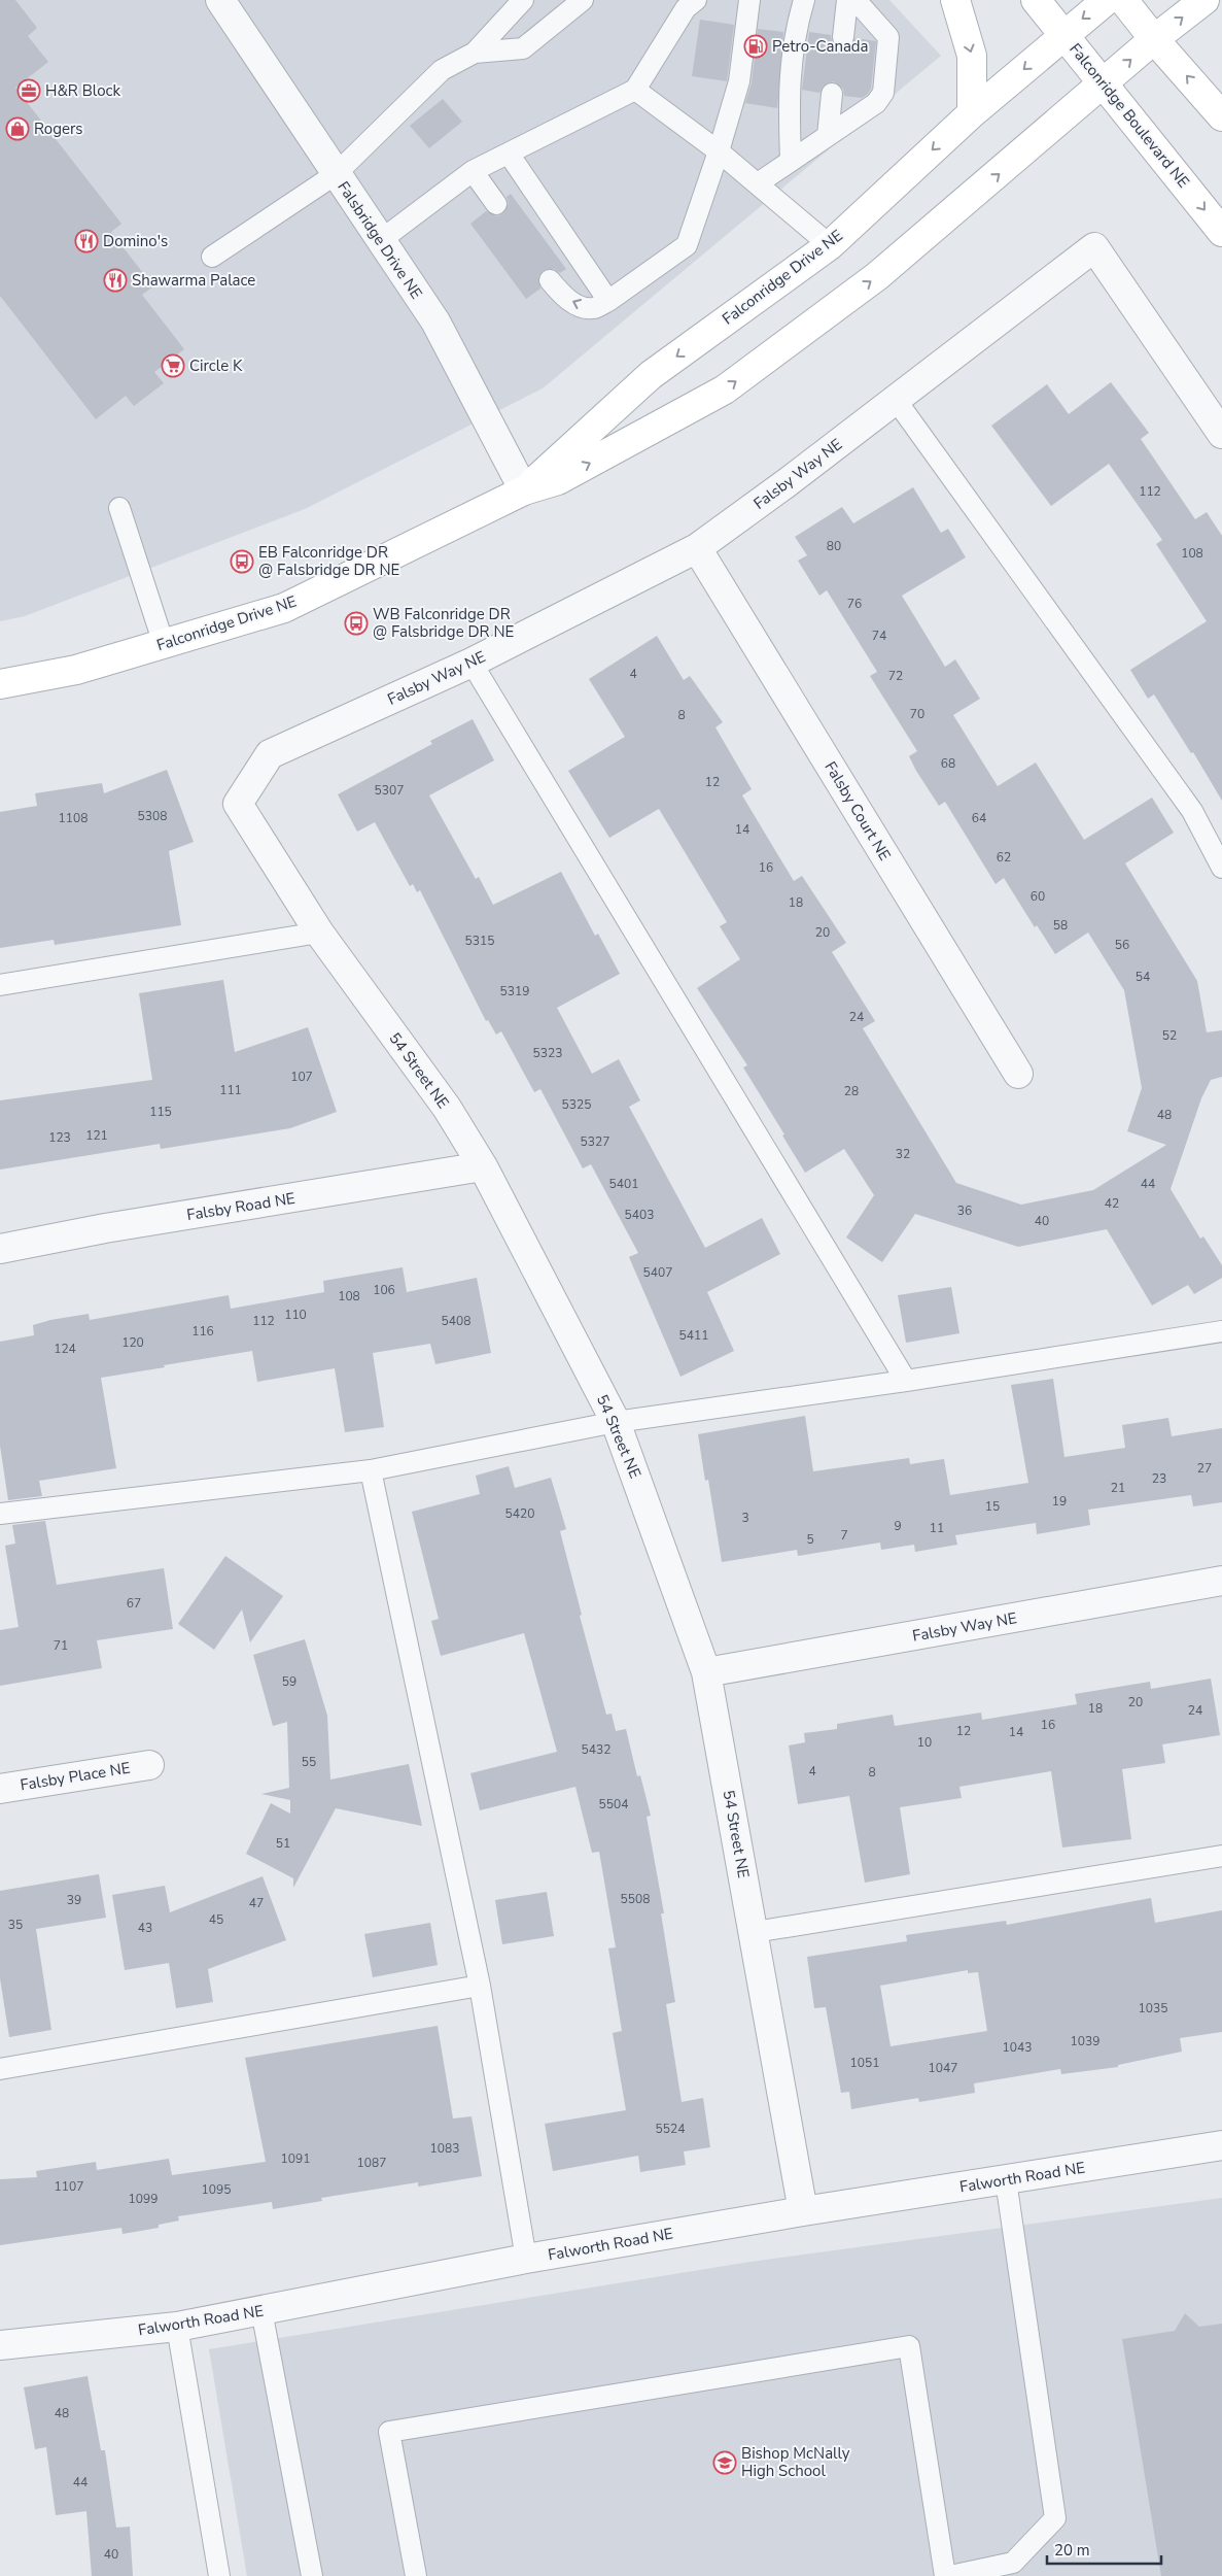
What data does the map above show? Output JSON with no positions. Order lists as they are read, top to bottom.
{
  "streets": {
    "street": [
      "Falconridge Boulevard NE",
      "Falsbridge Drive NE",
      "Falconridge Drive NE",
      "Falsby Way NE",
      "Falsby Court NE",
      "54 Street NE",
      "Falsby Road NE",
      "Falsby Place NE",
      "Falworth Road NE"
    ]
  },
  "crossings": [
    ["Falconridge Boulevard NE", "Falconridge Drive NE"],
    ["Falsbridge Drive NE", "Falconridge Drive NE"],
    ["Falsby Way NE", "Falsby Court NE"],
    ["Falsby Way NE", "54 Street NE"],
    ["54 Street NE", "Falsby Road NE"],
    ["54 Street NE", "Falworth Road NE"]
  ],
  "places": {
    "fuel station": ["Petro-Canada"],
    "office": ["H&R Block"],
    "shop": ["Rogers"],
    "restaurant": ["Domino's", "Shawarma Palace"],
    "supermarket": ["Circle K"],
    "bus stop": ["EB Falconridge DR @ Falsbridge DR NE", "WB Falconridge DR @ Falsbridge DR NE"],
    "school or university": ["Bishop McNally High School"]
  },
  "house_numbers": [
    "112",
    "80",
    "108",
    "76",
    "74",
    "4",
    "72",
    "70",
    "8",
    "68",
    "12",
    "5307",
    "5308",
    "1108",
    "64",
    "14",
    "62",
    "16",
    "60",
    "18",
    "58",
    "20",
    "5315",
    "56",
    "54",
    "5319",
    "24",
    "52",
    "5323",
    "107",
    "111",
    "28",
    "5325",
    "115",
    "48",
    "121",
    "123",
    "5327",
    "32",
    "5401",
    "44",
    "42",
    "36",
    "5403",
    "40",
    "5407",
    "106",
    "108",
    "110",
    "112",
    "5408",
    "116",
    "5411",
    "120",
    "124",
    "27",
    "23",
    "21",
    "19",
    "15",
    "5420",
    "3",
    "9",
    "11",
    "7",
    "5",
    "67",
    "71",
    "59",
    "20",
    "18",
    "24",
    "16",
    "12",
    "14",
    "10",
    "5432",
    "55",
    "4",
    "8",
    "5504",
    "51",
    "5508",
    "39",
    "47",
    "45",
    "35",
    "43",
    "1035",
    "1039",
    "1043",
    "1051",
    "1047",
    "5524",
    "1083",
    "1091",
    "1087",
    "1107",
    "1095",
    "1099",
    "48",
    "44",
    "40"
  ],
  "scale_bar": "20 m"
}
